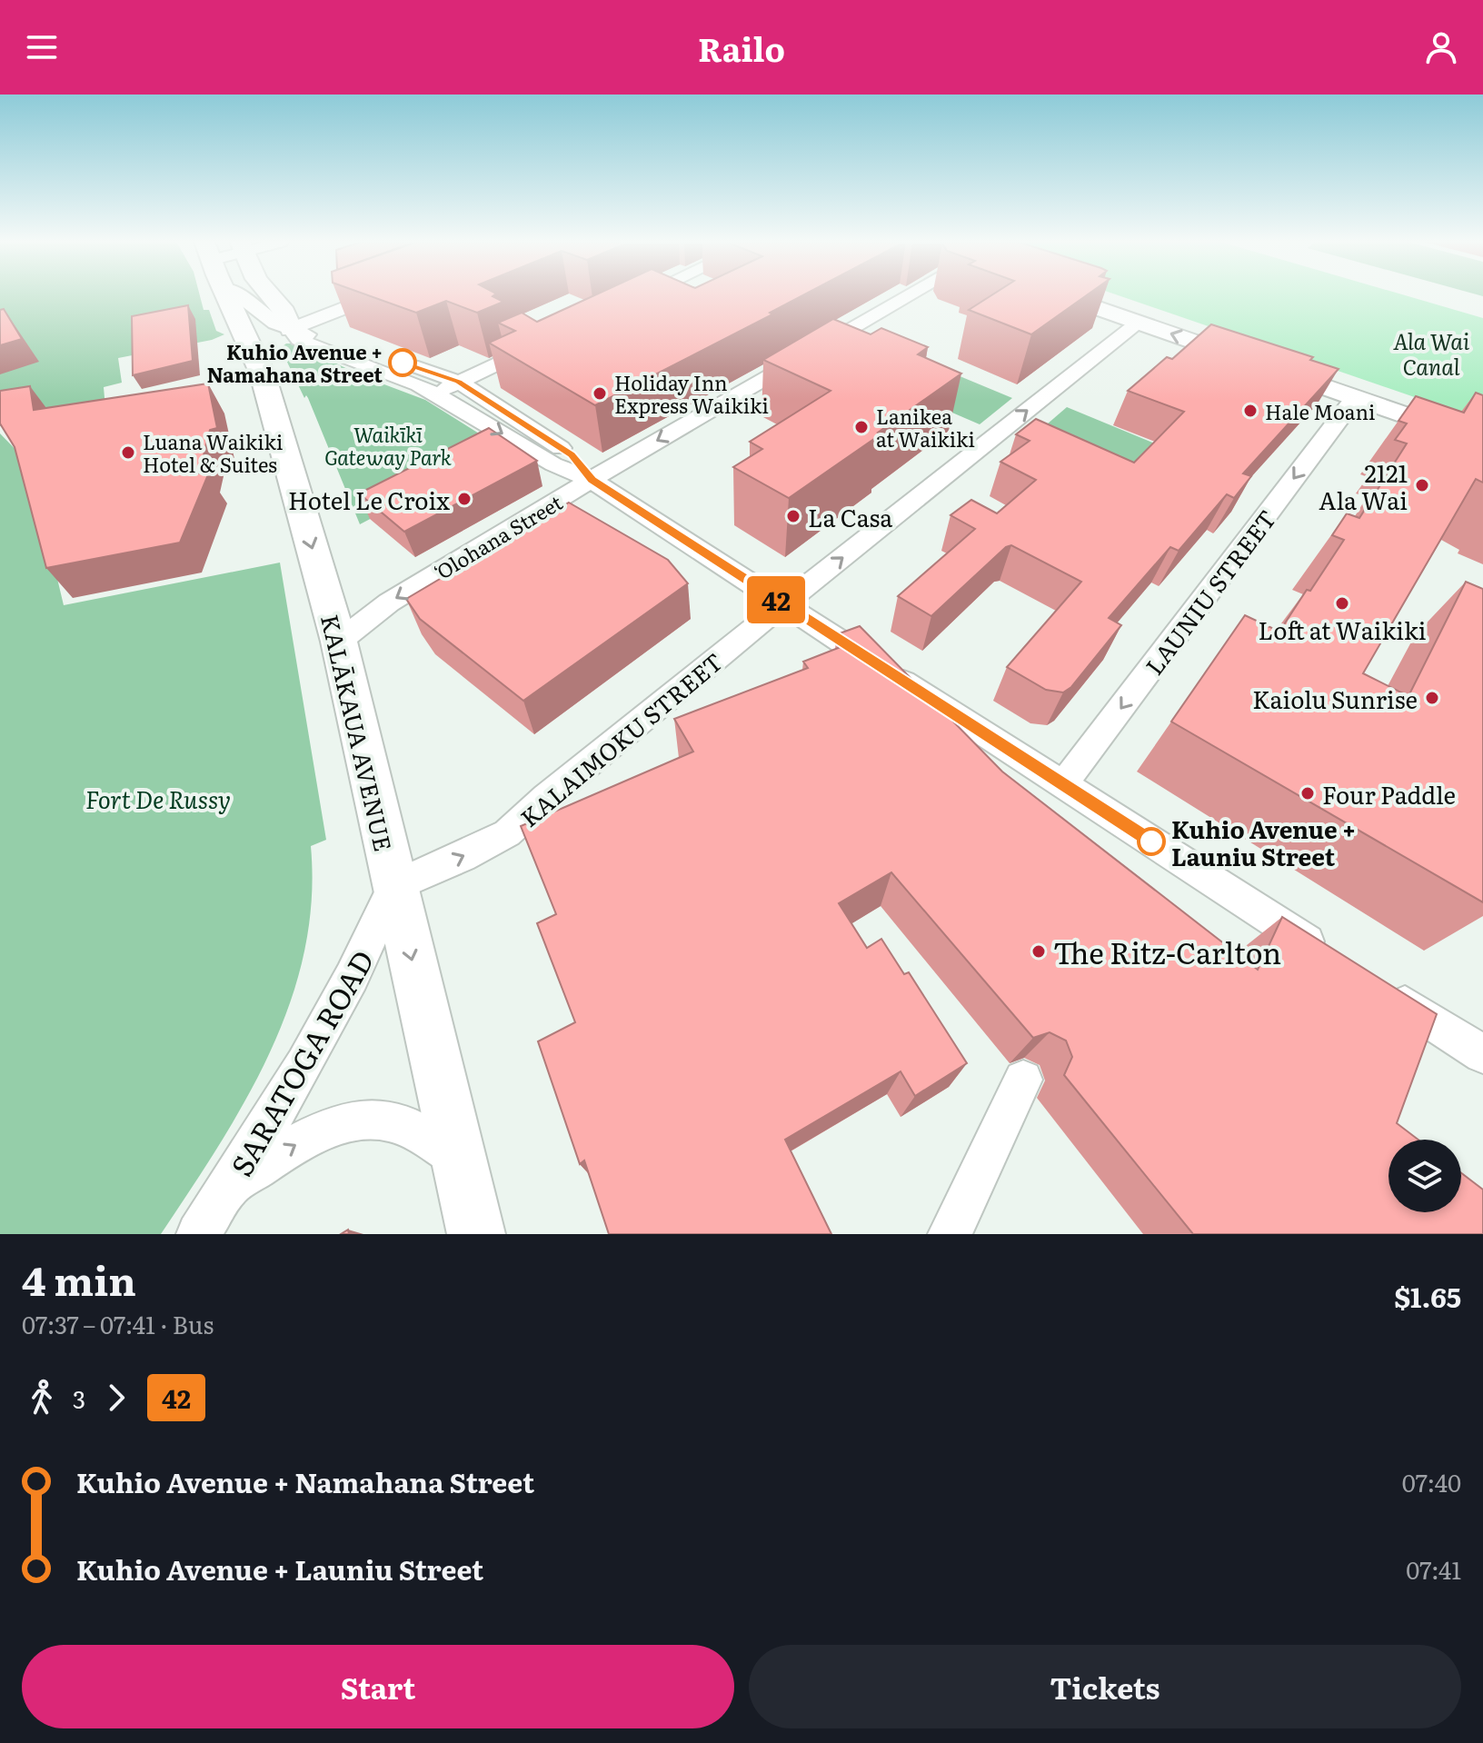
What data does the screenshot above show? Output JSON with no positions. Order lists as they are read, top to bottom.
{
  "streets": {
    "main road": ["KALĀKAUA AVENUE"],
    "street": [
      "ʻOlohana Street",
      "LAUNIU STREET",
      "KALAIMOKU STREET",
      "SARATOGA ROAD"
    ]
  },
  "crossings": [
    ["ʻOlohana Street", "KALĀKAUA AVENUE"],
    ["KALĀKAUA AVENUE", "KALAIMOKU STREET"],
    ["KALĀKAUA AVENUE", "SARATOGA ROAD"],
    ["KALAIMOKU STREET", "SARATOGA ROAD"]
  ],
  "one_way": [
    "ʻOlohana Street",
    "LAUNIU STREET",
    "KALĀKAUA AVENUE",
    "KALAIMOKU STREET"
  ],
  "water": ["Ala Wai Canal"],
  "parks": ["Waikīkī Gateway Park", "Fort De Russy"],
  "places": [
    "Kuhio Avenue + Namahana Street",
    "Holiday Inn Express Waikiki",
    "Hale Moani",
    "Lanikea at Waikiki",
    "Luana Waikiki Hotel & Suites",
    "2121 Ala Wai",
    "Hotel Le Croix",
    "La Casa",
    "Loft at Waikiki",
    "Kaiolu Sunrise",
    "Four Paddle",
    "Kuhio Avenue + Launiu Street",
    "The Ritz-Carlton"
  ],
  "lines": ["bus line 42"],
  "page": {
    "header": "Railo",
    "on_map": "42",
    "heading": ["4 min", "07:37 – 07:41 · Bus", "$1.65"],
    "legs": ["3", "42"],
    "list": [
      {
        "name": "Kuhio Avenue + Namahana Street",
        "value": "07:40"
      },
      {
        "name": "Kuhio Avenue + Launiu Street",
        "value": "07:41"
      }
    ],
    "buttons": ["Start", "Tickets"]
  }
}
